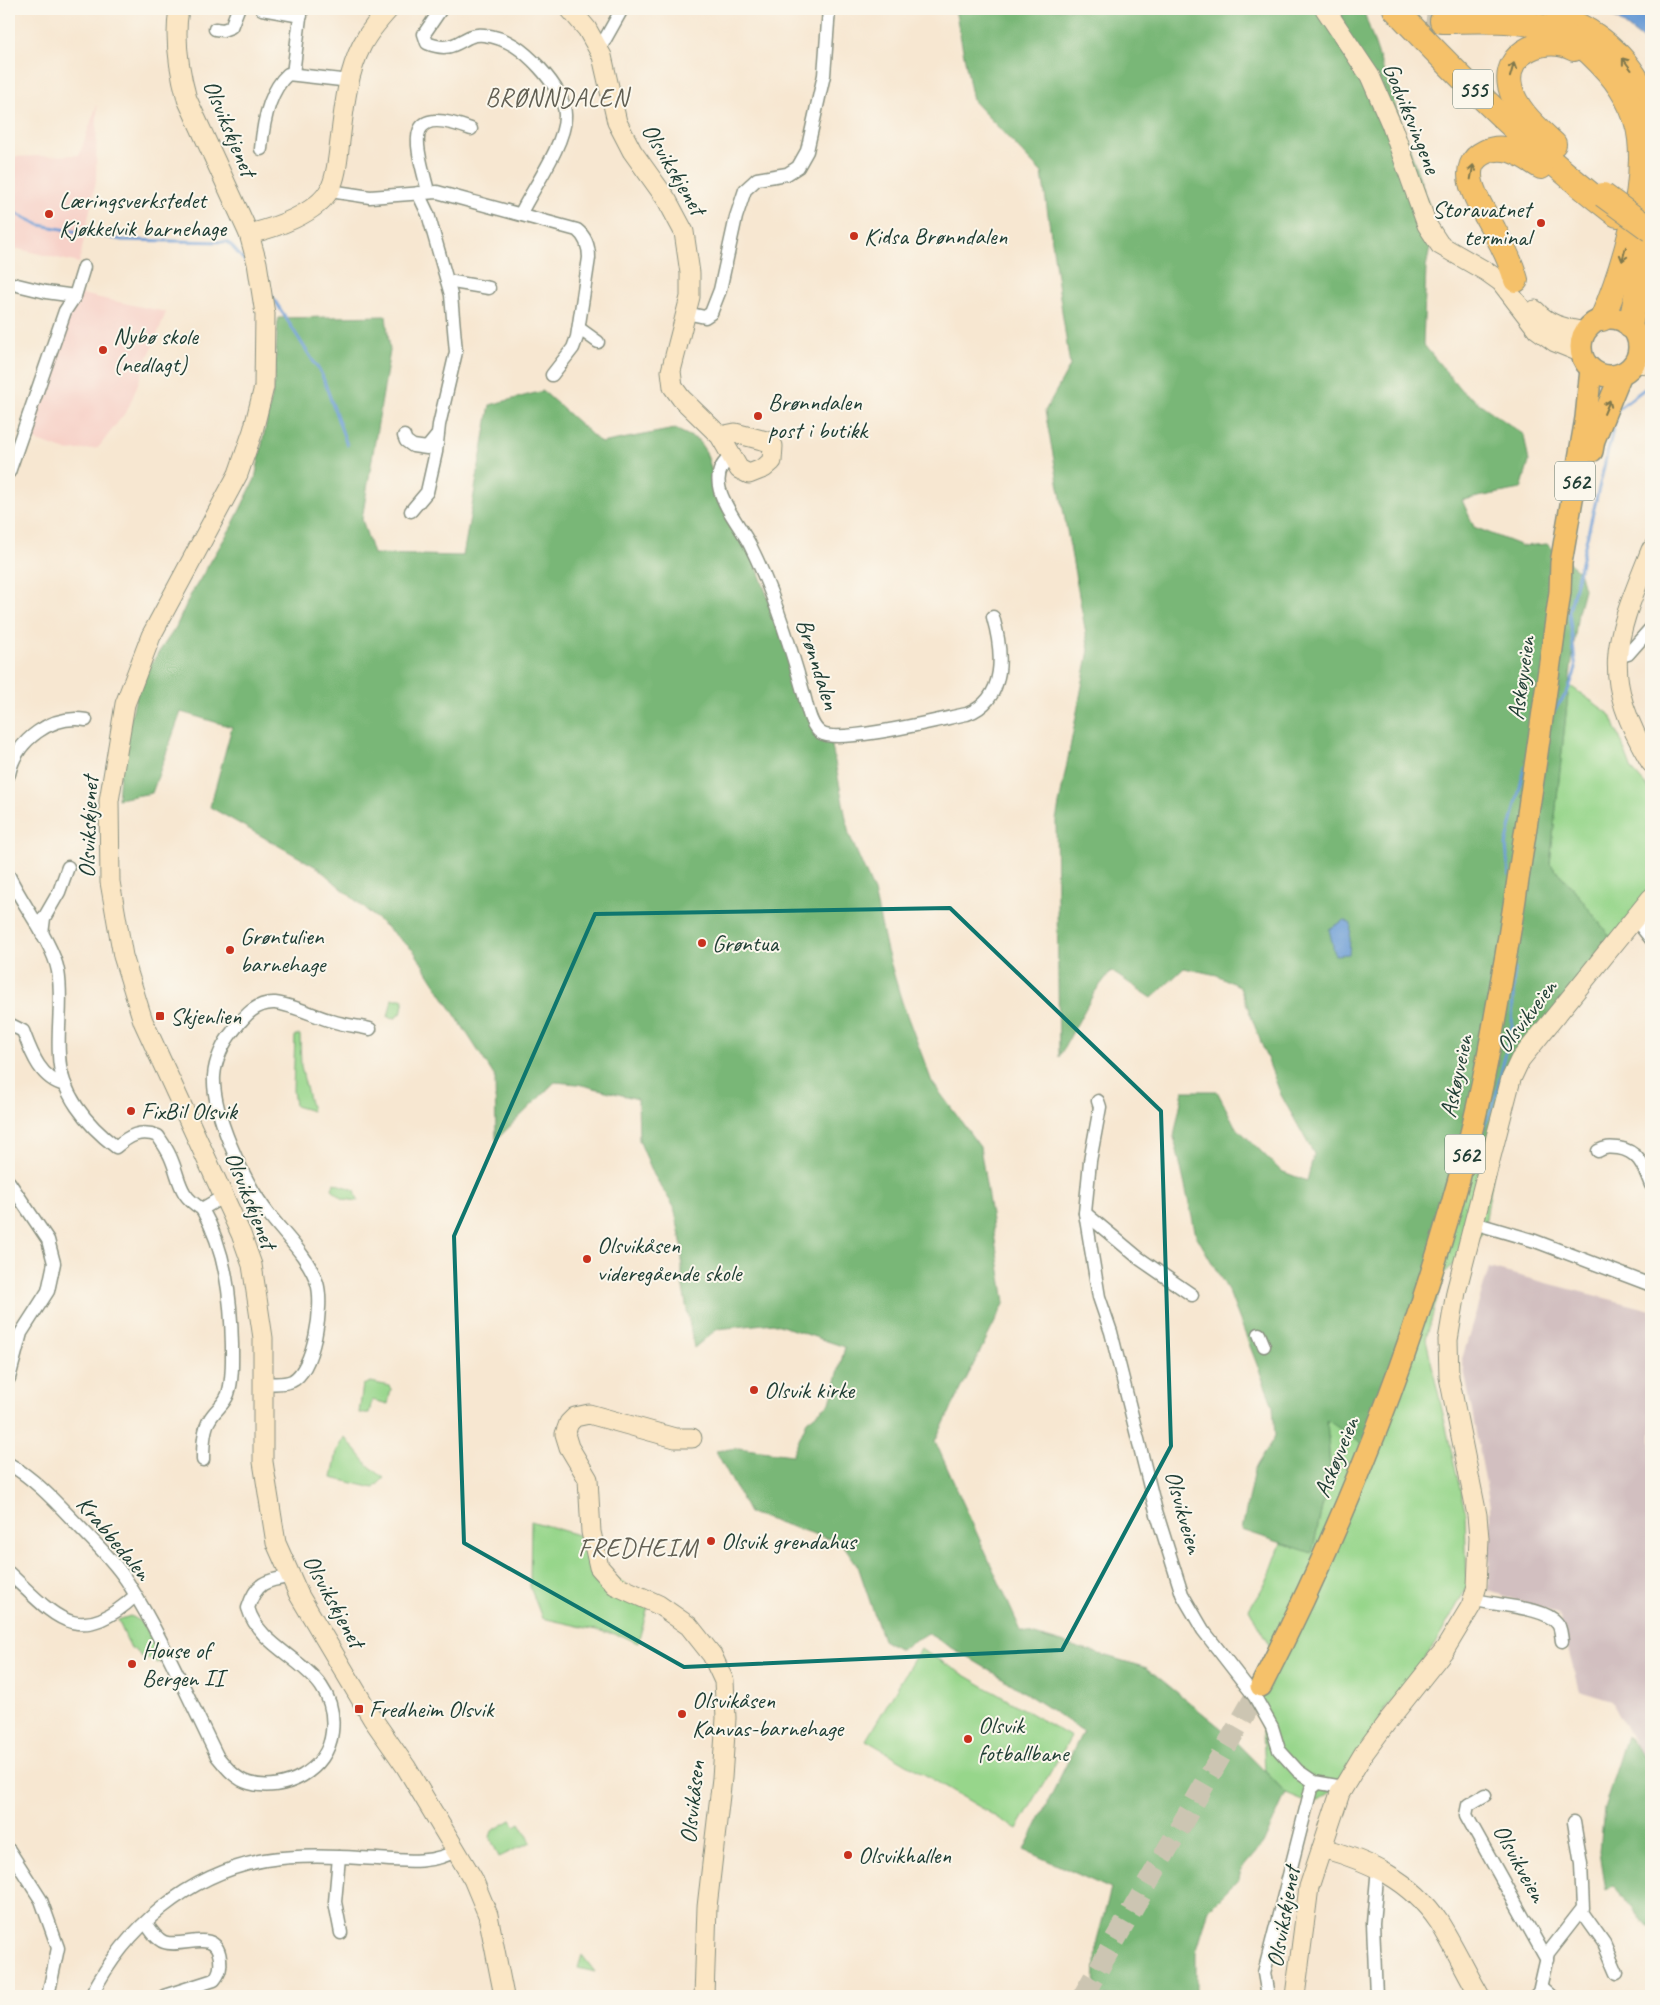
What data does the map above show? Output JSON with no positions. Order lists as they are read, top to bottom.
{
  "streets": {
    "highway": ["555"],
    "main road": [
      "Godviksvingene",
      "Olsvikskjenet",
      "562",
      "Askøyveien",
      "Olsvikveien",
      "Olsvikåsen"
    ],
    "street": ["Brønndalen", "Krabbedalen"]
  },
  "crossings": [
    ["555", "Godviksvingene"],
    ["555", "562"],
    ["555", "Askøyveien"],
    ["Godviksvingene", "562"],
    ["Godviksvingene", "Askøyveien"],
    ["Olsvikskjenet", "Brønndalen"],
    ["Olsvikskjenet", "Olsvikveien"],
    ["Olsvikskjenet", "Krabbedalen"],
    ["562", "Askøyveien"]
  ],
  "districts": ["BRØNNDALEN", "FREDHEIM"],
  "places": {
    "other": [
      "Læringsverkstedet Kjøkkelvik barnehage",
      "Storavatnet terminal",
      "Kidsa Brønndalen",
      "Nybø skole (nedlagt)",
      "Brønndalen post i butikk",
      "Grøntua",
      "Grøntulien barnehage",
      "FixBil Olsvik",
      "Olsvikåsen videregående skole",
      "Olsvik kirke",
      "Olsvik grendahus",
      "House of Bergen II",
      "Olsvikåsen Kanvas-barnehage",
      "Olsvik fotballbane",
      "Olsvikhallen"
    ],
    "transit": ["Skjenlien", "Fredheim Olsvik"]
  }
}
